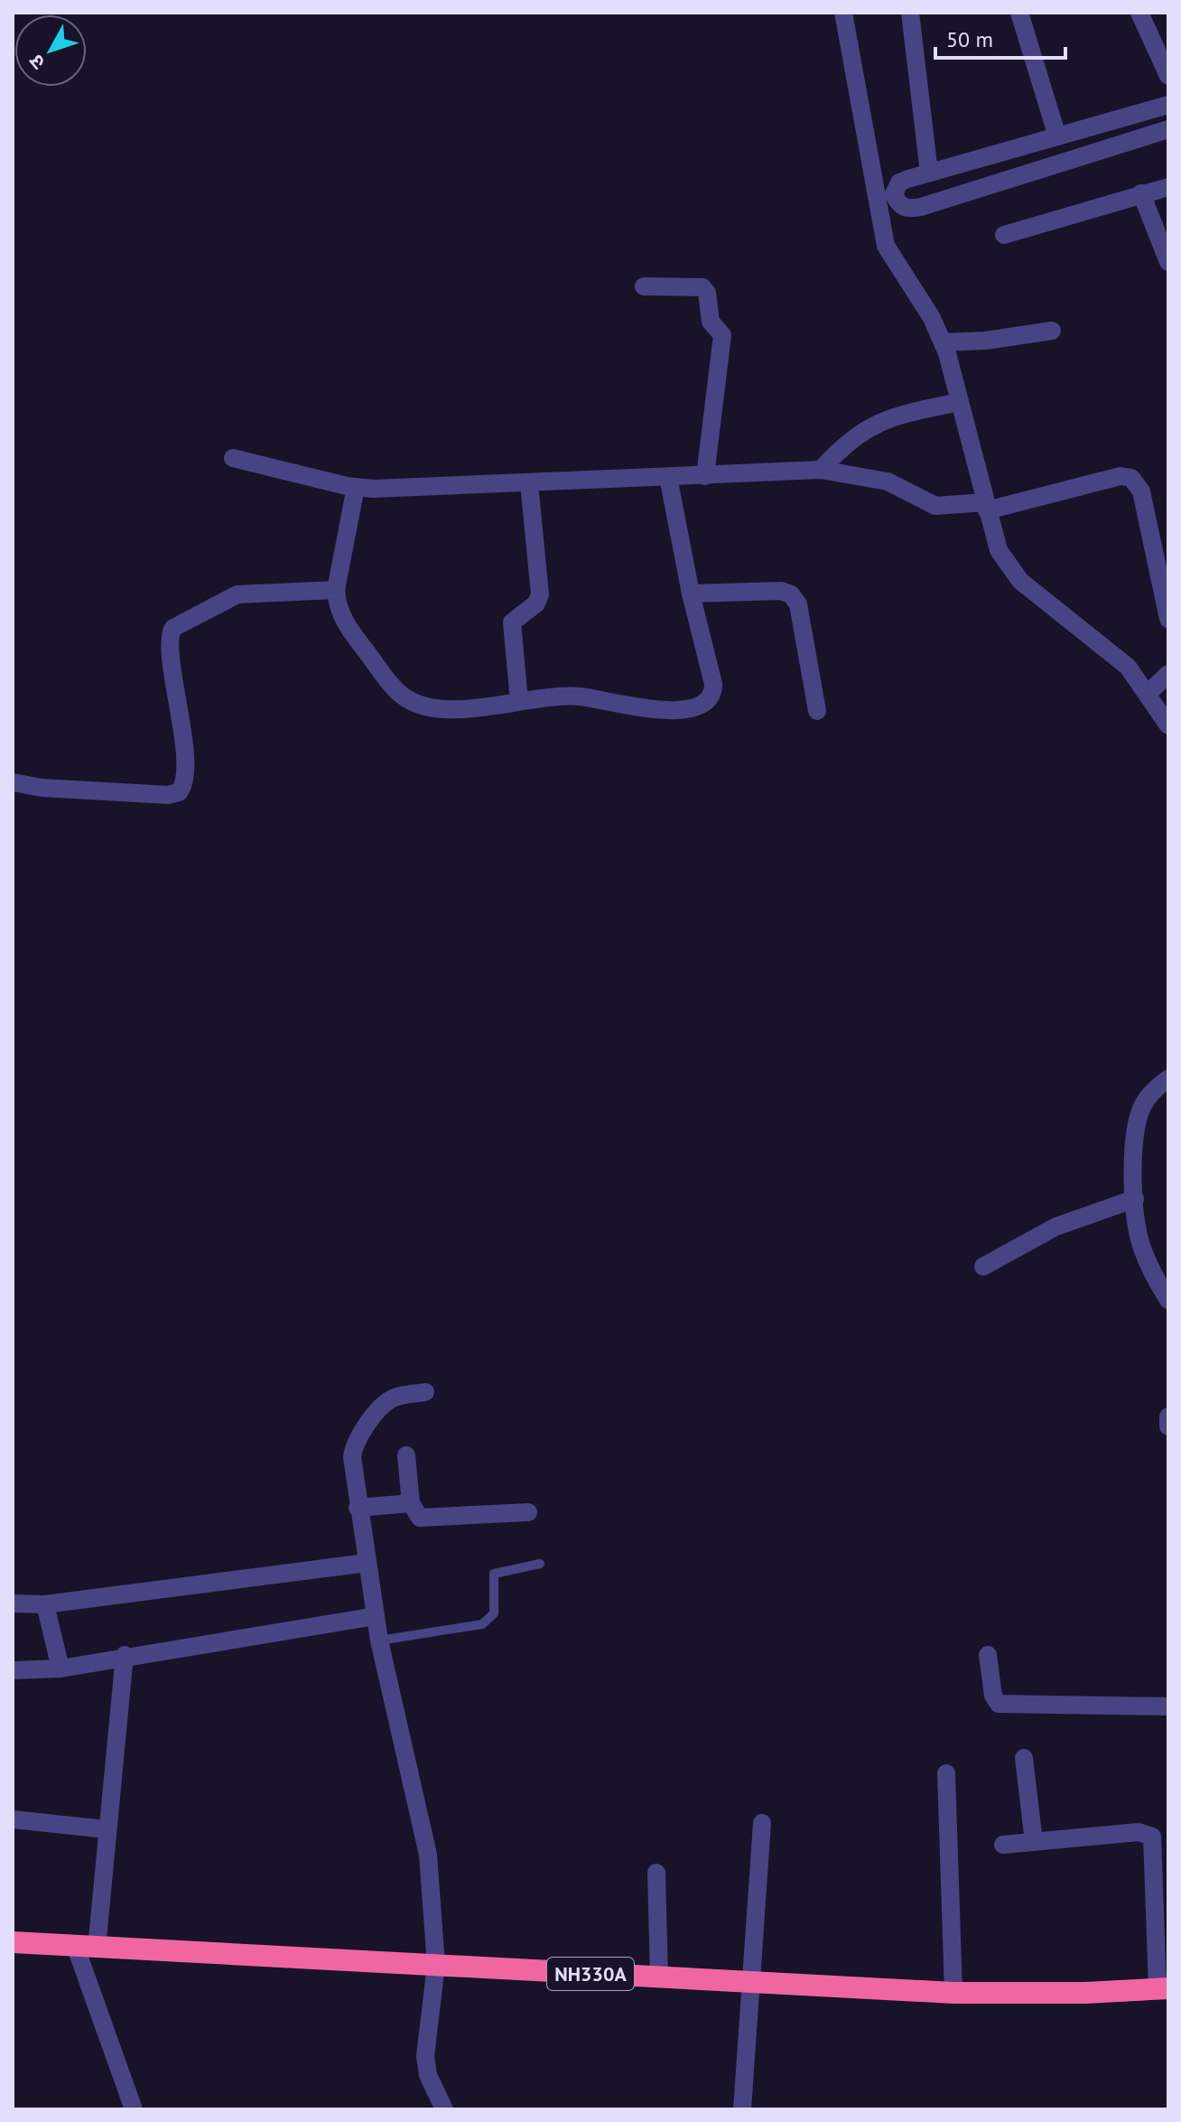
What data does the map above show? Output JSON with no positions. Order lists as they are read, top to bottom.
{
  "streets": {
    "highway": ["NH330A"]
  },
  "scale_bar": "50 m",
  "north": "bottom left"
}
